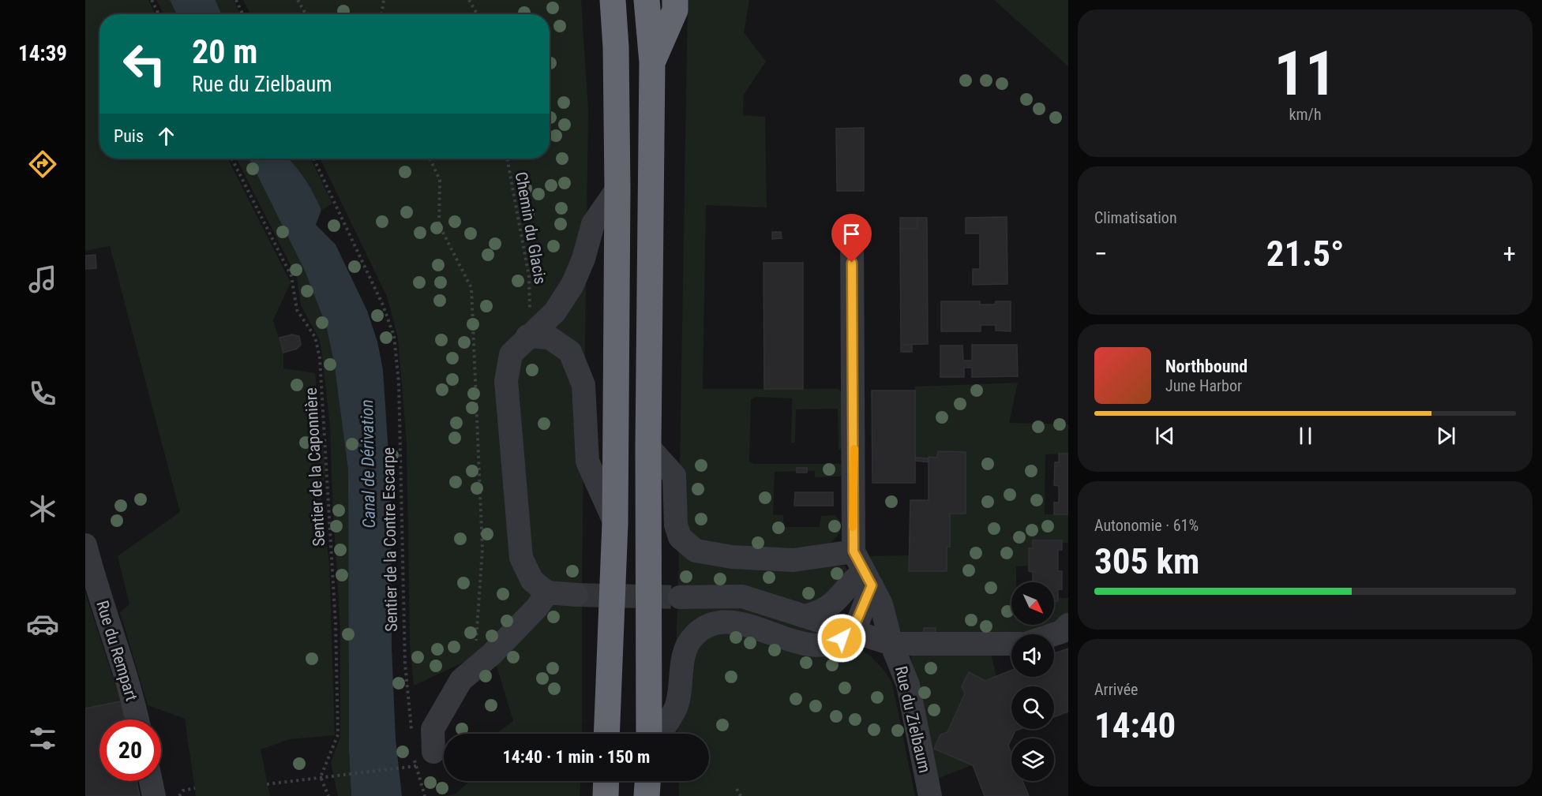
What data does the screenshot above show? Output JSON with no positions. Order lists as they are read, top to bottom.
{
  "streets": {
    "street": ["Rue du Rempart", "Rue du Zielbaum"],
    "path": ["Chemin du Glacis", "Sentier de la Caponnière", "Sentier de la Contre Escarpe"]
  },
  "water": ["Canal de Dérivation"],
  "north": "bottom right",
  "page": {
    "tabs": "14:39",
    "tile": [
      ["11", "km/h"],
      "Climatisation",
      ["Autonomie · 61%", "305 km"],
      ["Arrivée", "14:40"]
    ],
    "turn": ["20 m", "Rue du Zielbaum"],
    "then": "Puis",
    "heat": ["−", "21.5°", "+"],
    "song": ["Northbound", "June Harbor"],
    "limit": "20",
    "trip": "14:40 · 1 min · 150 m"
  }
}
